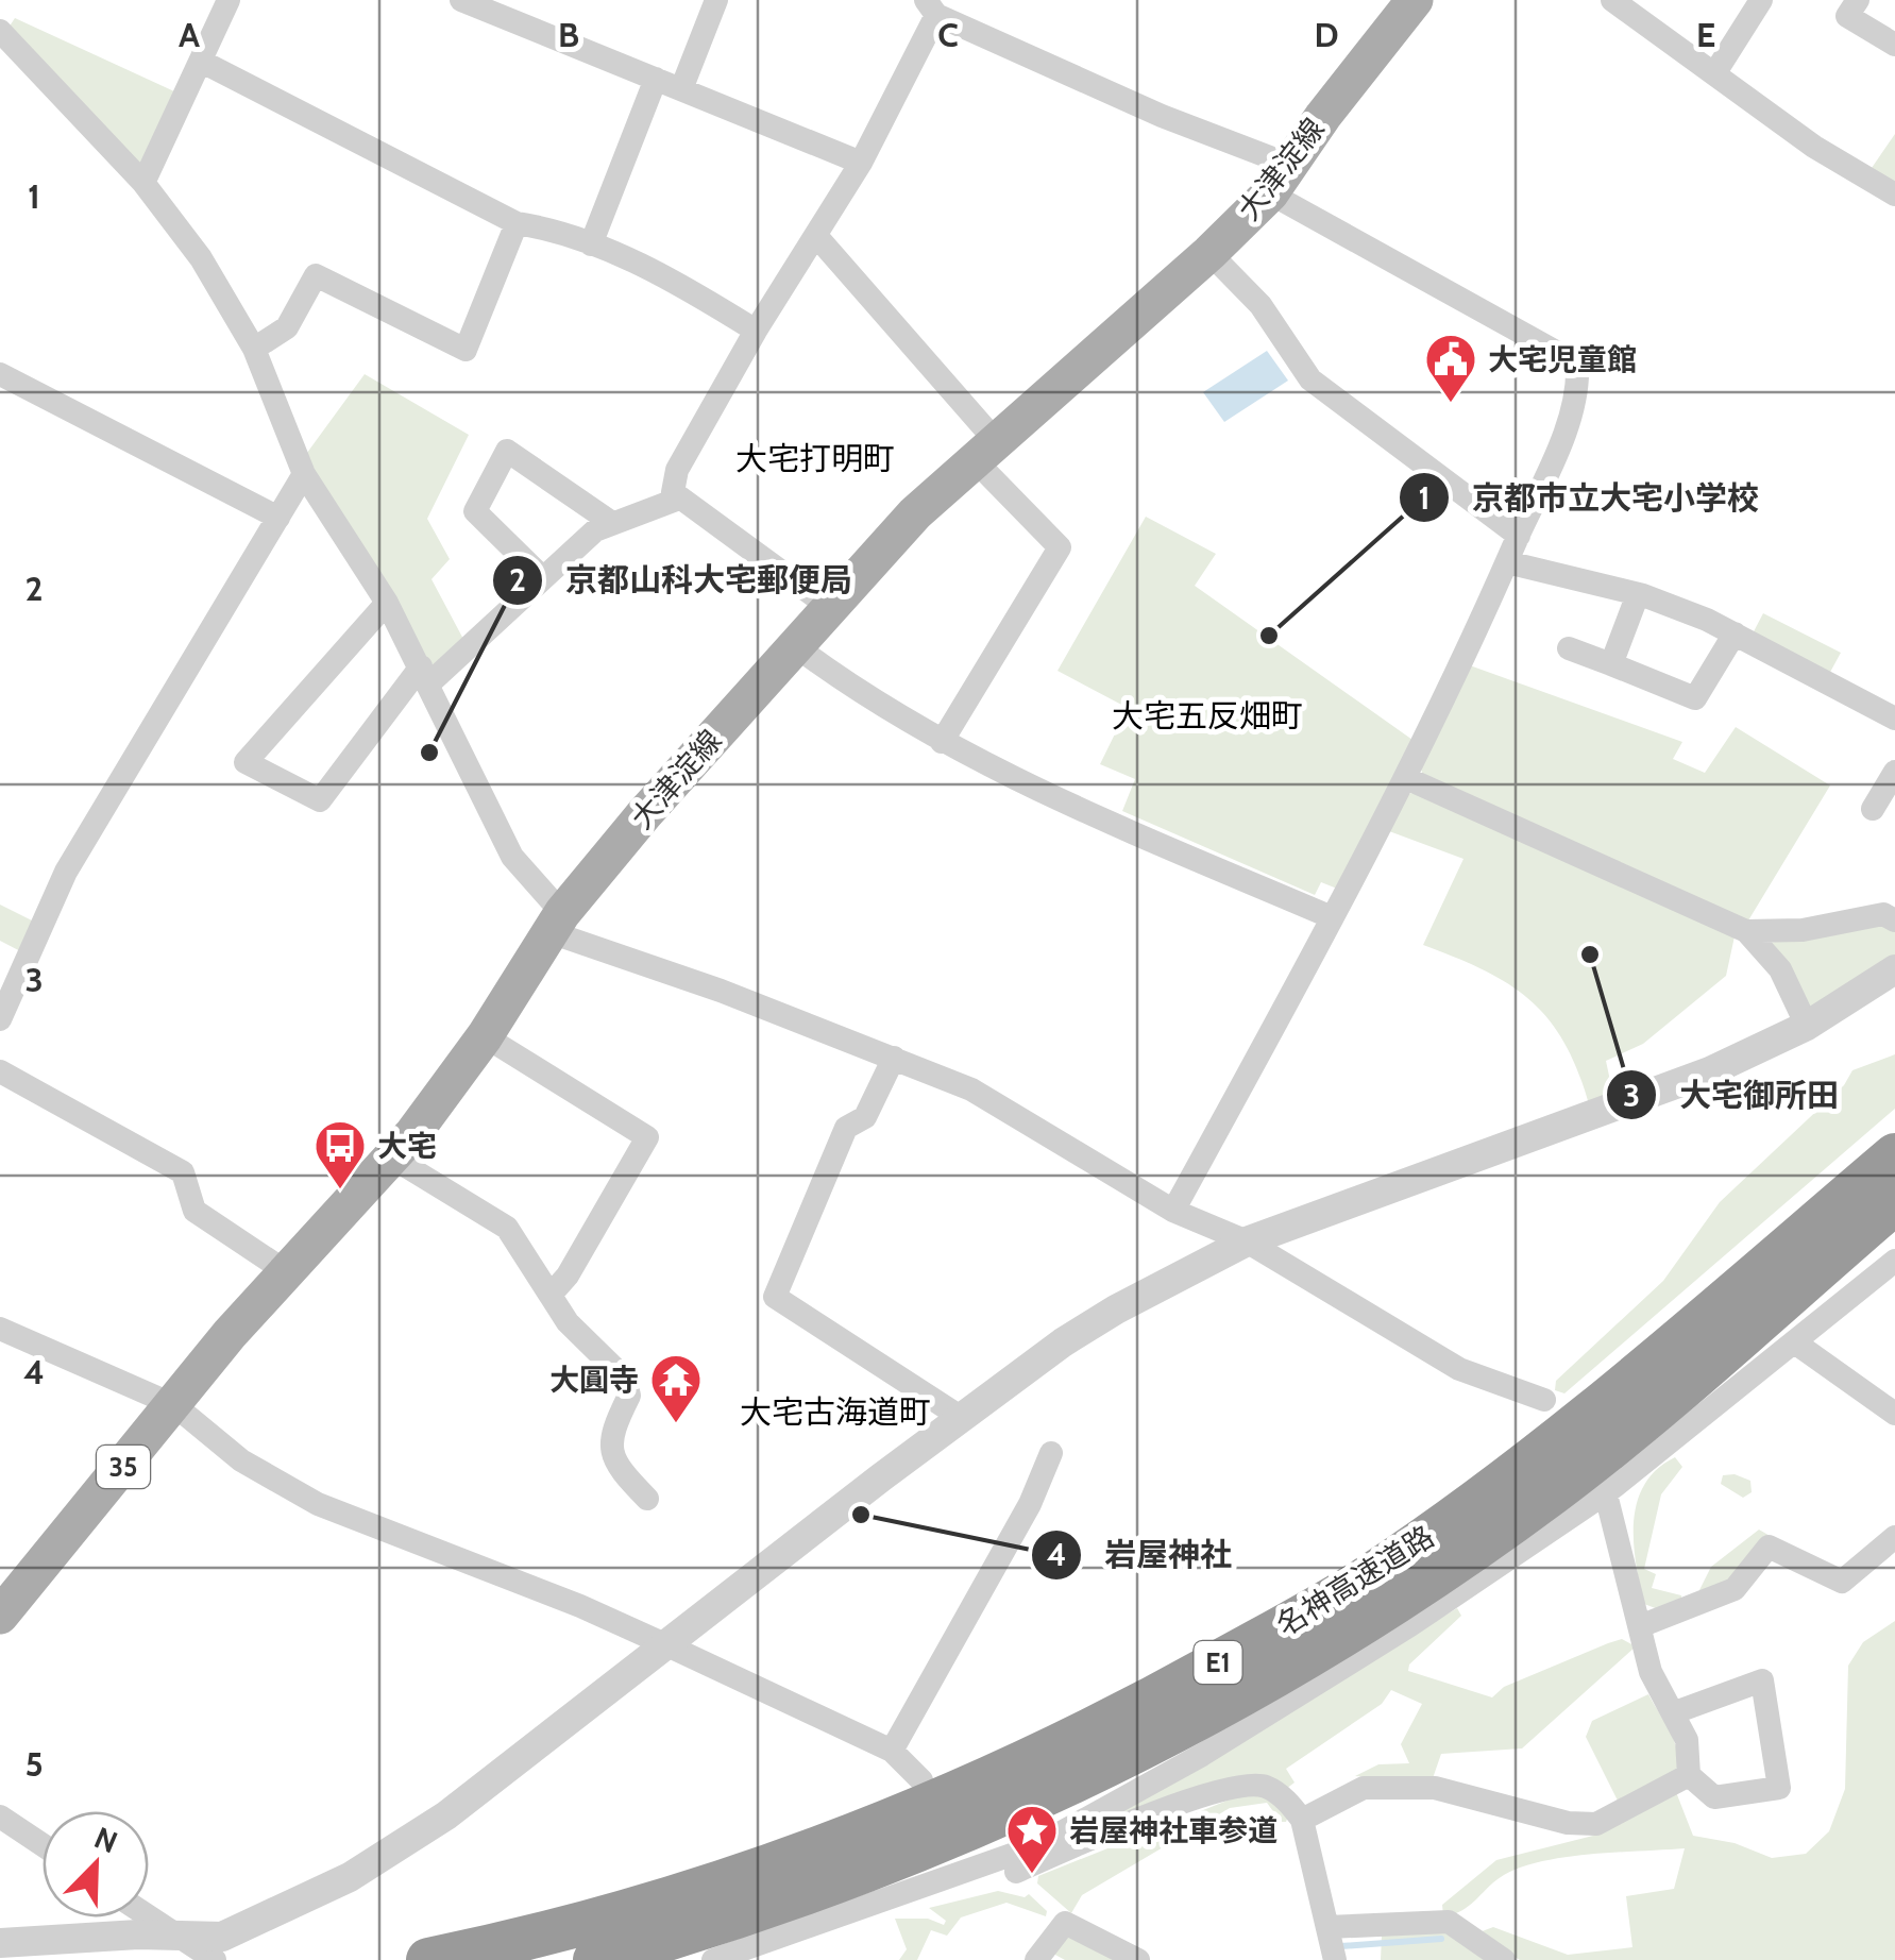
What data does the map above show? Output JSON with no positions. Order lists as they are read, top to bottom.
{
  "streets": {
    "highway": ["名神高速道路", "E1"],
    "main road": ["大津淀線", "35"]
  },
  "districts": ["大宅打明町", "大宅五反畑町", "大宅古海道町"],
  "places": {
    "public building": ["大宅児童館"],
    "other": [
      "京都市立大宅小学校",
      "京都山科大宅郵便局",
      "大宅御所田",
      "岩屋神社"
    ],
    "bus stop": ["大宅"],
    "temple": ["大圓寺"],
    "place": ["岩屋神社車参道"]
  },
  "north": "top right",
  "grid": {
    "columns": [
      "A",
      "B",
      "C",
      "D",
      "E"
    ],
    "rows": [
      "1",
      "2",
      "3",
      "4",
      "5"
    ]
  }
}
